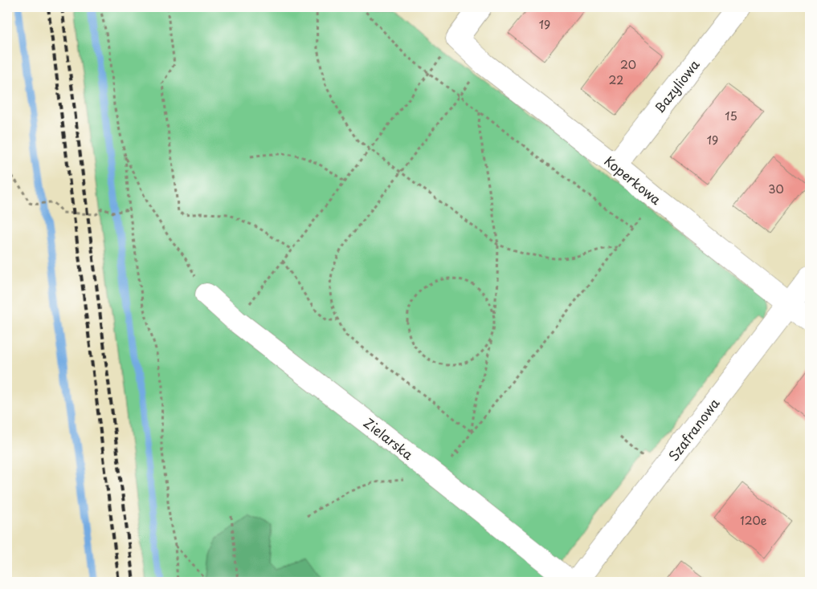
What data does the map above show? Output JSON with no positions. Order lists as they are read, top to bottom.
{
  "streets": {
    "street": [
      "Bazyliowa",
      "Koperkowa",
      "Szafranowa",
      "Zielarska"
    ]
  },
  "crossings": [
    ["Bazyliowa", "Koperkowa"],
    ["Koperkowa", "Szafranowa"]
  ],
  "house_numbers": [
    "19",
    "20",
    "22",
    "15",
    "19",
    "30",
    "120e"
  ]
}
